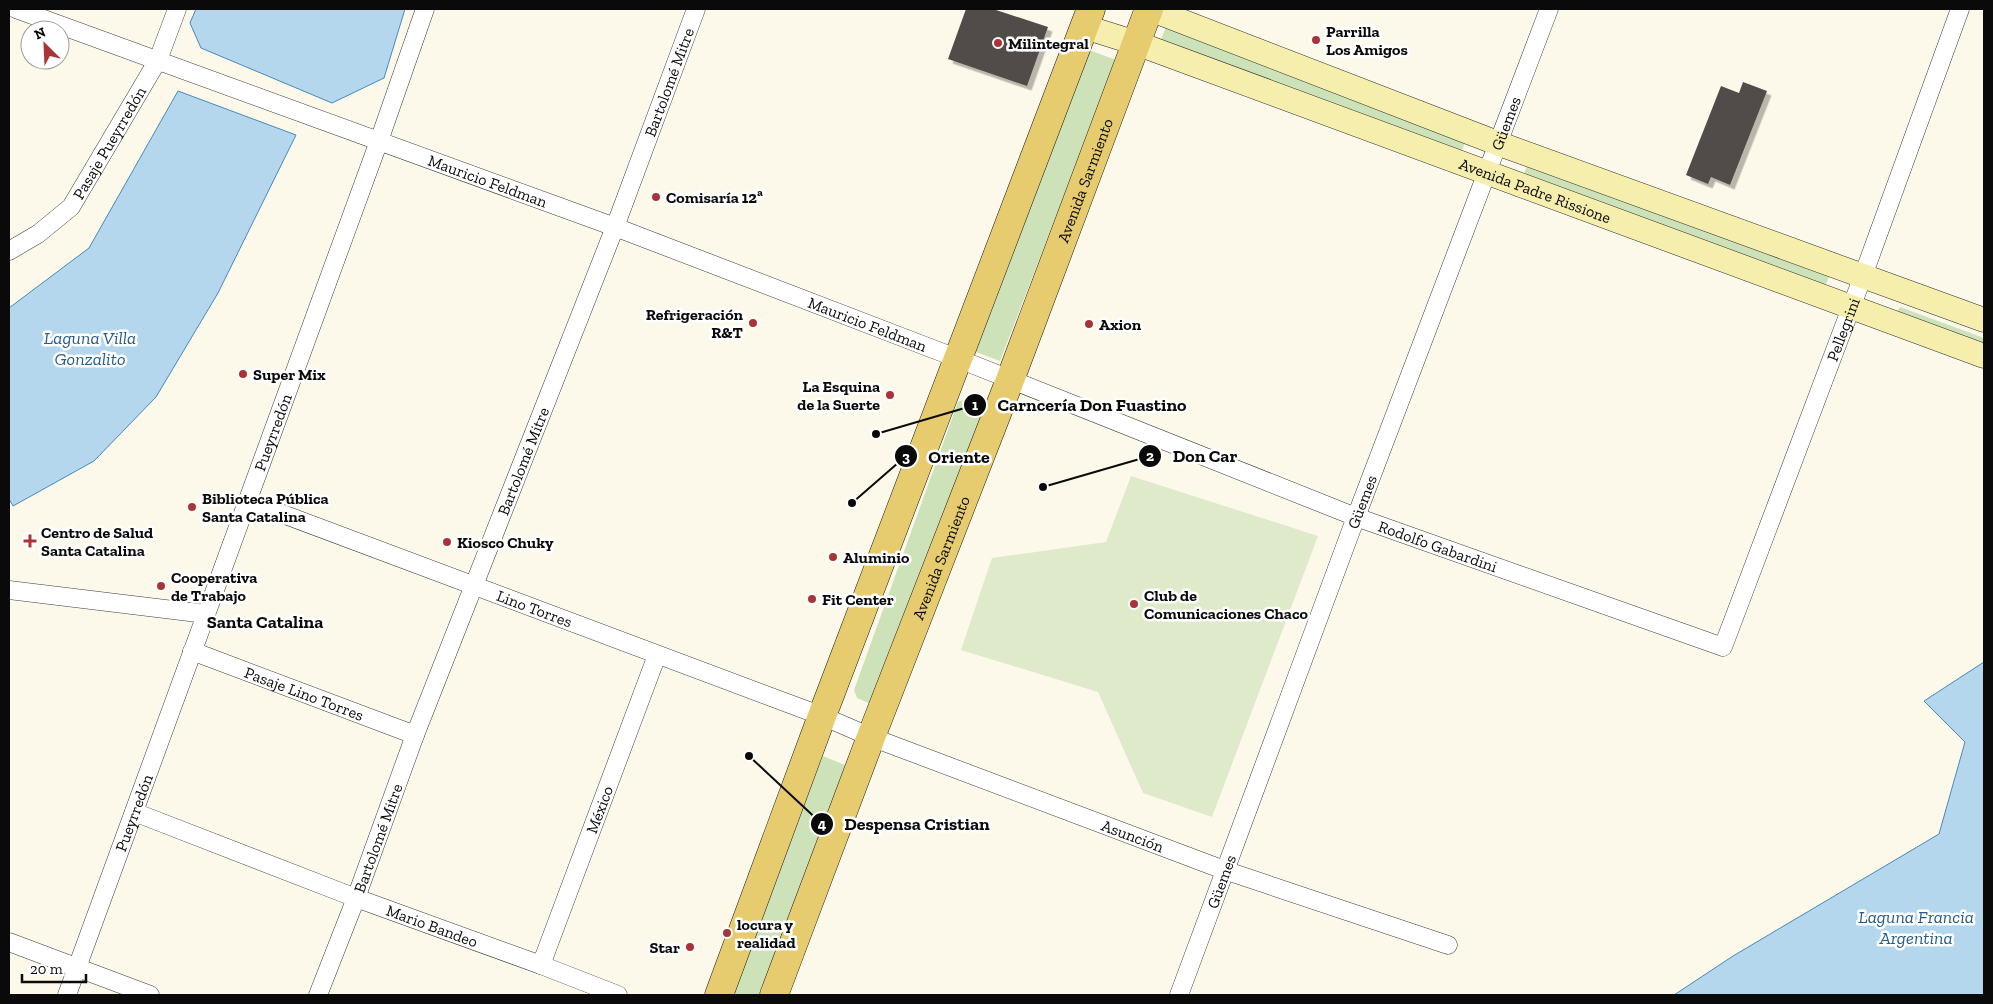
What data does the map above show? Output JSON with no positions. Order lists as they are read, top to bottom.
{
  "streets": {
    "main road": ["Avenida Sarmiento", "Avenida Padre Rissione"],
    "street": [
      "Bartolomé Mitre",
      "Güemes",
      "Pasaje Pueyrredón",
      "Mauricio Feldman",
      "Pellegrini",
      "Pueyrredón",
      "Rodolfo Gabardini",
      "Lino Torres",
      "Pasaje Lino Torres",
      "México",
      "Asunción",
      "Mario Bandeo"
    ]
  },
  "crossings": [
    ["Bartolomé Mitre", "Mauricio Feldman"],
    ["Bartolomé Mitre", "Lino Torres"],
    ["Bartolomé Mitre", "Pasaje Lino Torres"],
    ["Bartolomé Mitre", "Mario Bandeo"],
    ["Güemes", "Avenida Padre Rissione"],
    ["Güemes", "Rodolfo Gabardini"],
    ["Güemes", "Asunción"],
    ["Pasaje Pueyrredón", "Mauricio Feldman"],
    ["Avenida Sarmiento", "Avenida Padre Rissione"],
    ["Avenida Sarmiento", "Rodolfo Gabardini"],
    ["Avenida Sarmiento", "Asunción"],
    ["Mauricio Feldman", "Pueyrredón"],
    ["Mauricio Feldman", "Rodolfo Gabardini"],
    ["Avenida Padre Rissione", "Pellegrini"],
    ["Pellegrini", "Rodolfo Gabardini"],
    ["Pueyrredón", "Lino Torres"],
    ["Pueyrredón", "Pasaje Lino Torres"],
    ["Pueyrredón", "Mario Bandeo"],
    ["Lino Torres", "México"],
    ["Lino Torres", "Asunción"],
    ["México", "Mario Bandeo"]
  ],
  "districts": ["Santa Catalina"],
  "water": ["Laguna Villa Gonzalito", "Laguna Francia Argentina"],
  "places": {
    "other": [
      "Parrilla Los Amigos",
      "Milintegral",
      "Comisaría 12ª",
      "Refrigeración R&T",
      "Axion",
      "Super Mix",
      "La Esquina de la Suerte",
      "Carncería Don Fuastino",
      "Don Car",
      "Oriente",
      "Biblioteca Pública Santa Catalina",
      "Kiosco Chuky",
      "Aluminio",
      "Cooperativa de Trabajo",
      "Fit Center",
      "Club de Comunicaciones Chaco",
      "Despensa Cristian",
      "locura y realidad",
      "Star"
    ],
    "health": ["Centro de Salud Santa Catalina"]
  },
  "scale_bar": "20 m",
  "north": "top left"
}
